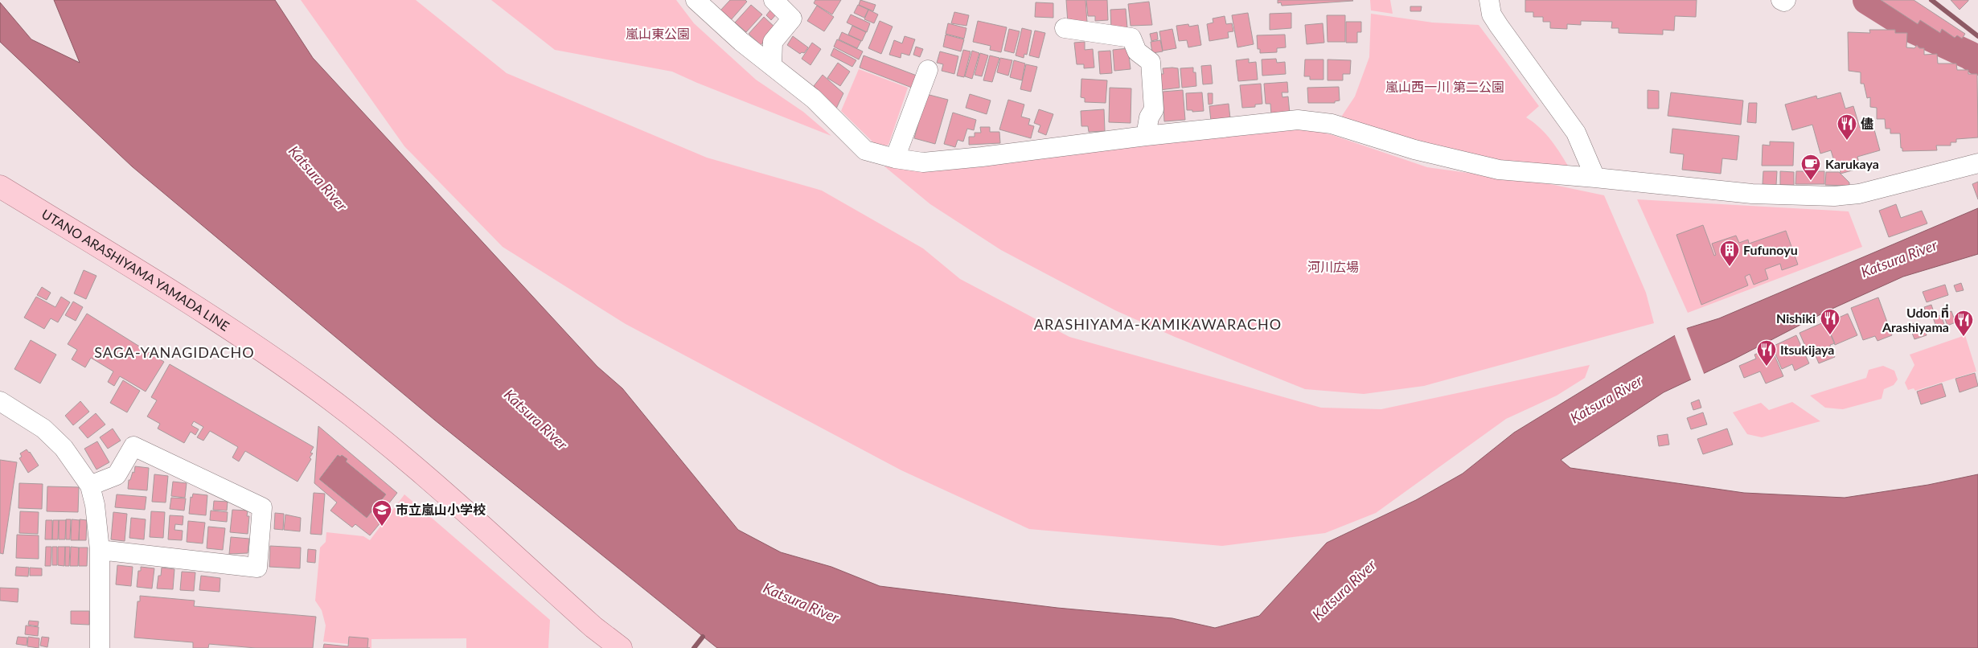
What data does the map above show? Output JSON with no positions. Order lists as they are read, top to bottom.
{
  "streets": {
    "main road": ["UTANO ARASHIYAMA YAMADA LINE"]
  },
  "districts": ["ARASHIYAMA-KAMIKAWARACHO", "SAGA-YANAGIDACHO"],
  "water": ["Katsura River"],
  "parks": ["嵐山東公園", "嵐山西一川 第二公園", "河川広場"],
  "places": {
    "restaurant": [
      "儘",
      "Nishiki",
      "Udon ที่ Arashiyama",
      "Itsukijaya"
    ],
    "cafe": ["Karukaya"],
    "building": ["Fufunoyu"],
    "school or university": ["市立嵐山小学校"]
  }
}
